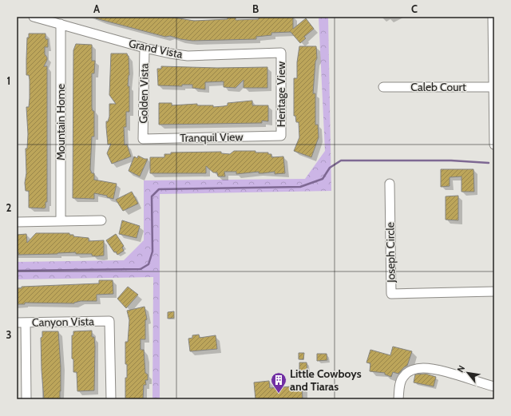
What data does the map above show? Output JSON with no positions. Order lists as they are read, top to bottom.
{
  "streets": {
    "street": [
      "Grand Vista",
      "Caleb Court",
      "Golden Vista",
      "Heritage View",
      "Mountain Home",
      "Tranquil View",
      "Joseph Circle",
      "Canyon Vista"
    ]
  },
  "crossings": [
    ["Grand Vista", "Golden Vista"],
    ["Grand Vista", "Heritage View"],
    ["Grand Vista", "Mountain Home"],
    ["Golden Vista", "Tranquil View"],
    ["Heritage View", "Tranquil View"]
  ],
  "places": {
    "building": ["Little Cowboys and Tiaras"]
  },
  "north": "top left",
  "grid": {
    "columns": ["A", "B", "C"],
    "rows": ["1", "2", "3"]
  }
}
